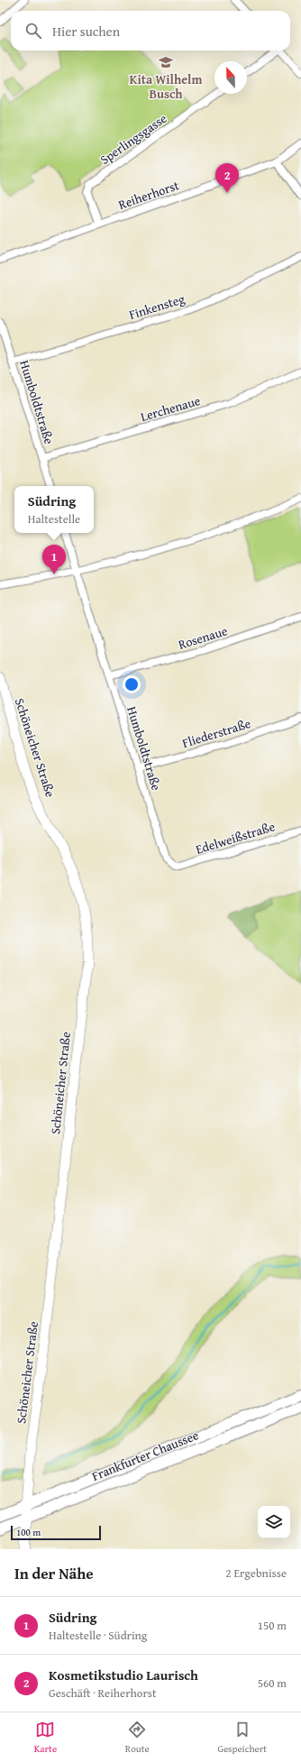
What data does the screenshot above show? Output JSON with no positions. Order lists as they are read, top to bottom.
{
  "streets": {
    "main road": ["Schöneicher Straße", "Frankfurter Chaussee"],
    "street": [
      "Sperlingsgasse",
      "Reiherhorst",
      "Finkensteg",
      "Humboldtstraße",
      "Lerchenaue",
      "Rosenaue",
      "Fliederstraße",
      "Edelweißstraße"
    ]
  },
  "crossings": [
    ["Sperlingsgasse", "Reiherhorst"],
    ["Finkensteg", "Humboldtstraße"],
    ["Humboldtstraße", "Lerchenaue"],
    ["Humboldtstraße", "Rosenaue"],
    ["Humboldtstraße", "Fliederstraße"],
    ["Humboldtstraße", "Edelweißstraße"],
    ["Schöneicher Straße", "Frankfurter Chaussee"]
  ],
  "places": {
    "school or university": ["Kita Wilhelm Busch"]
  },
  "scale_bar": "100 m",
  "north": "top",
  "page": {
    "search": "Hier suchen",
    "pins": ["2", "1"],
    "popup": ["Südring", "Haltestelle"],
    "scale": "100 m",
    "heading": ["In der Nähe", "2 Ergebnisse"],
    "list": [
      {
        "mark": "1",
        "name": "Südring",
        "note": "Haltestelle · Südring",
        "value": "150 m"
      },
      {
        "mark": "2",
        "name": "Kosmetikstudio Laurisch",
        "note": "Geschäft · Reiherhorst",
        "value": "560 m"
      }
    ],
    "nav": ["Karte", "Route", "Gespeichert"]
  }
}
